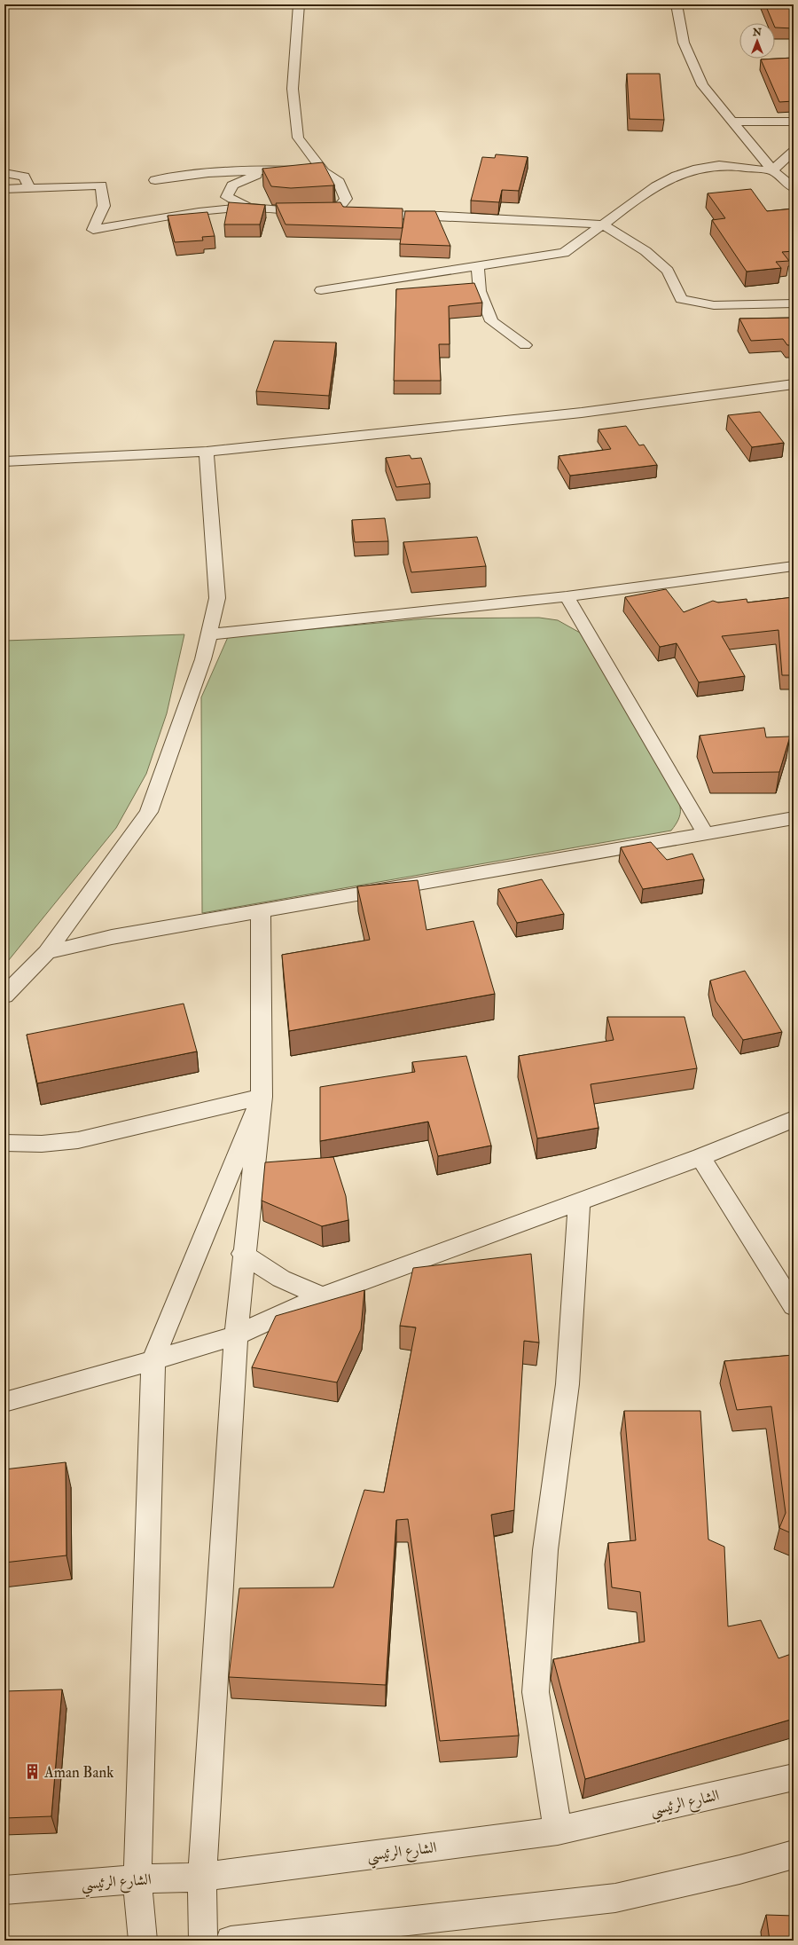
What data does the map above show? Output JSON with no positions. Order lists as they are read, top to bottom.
{
  "streets": {
    "street": ["الشارع الرئيسي"]
  },
  "places": {
    "building": ["Aman Bank"]
  },
  "north": "top"
}
